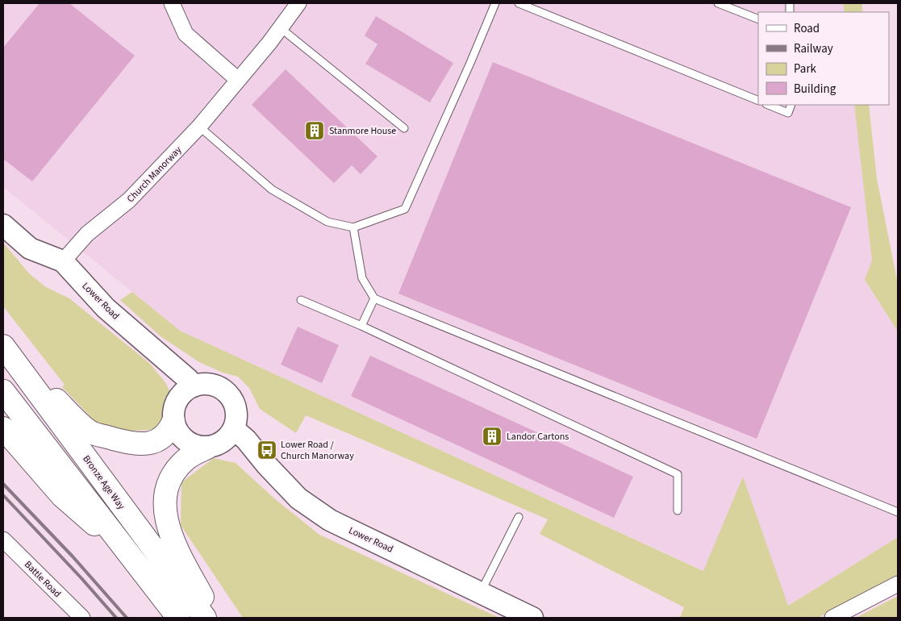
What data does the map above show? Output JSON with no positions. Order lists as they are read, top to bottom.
{
  "streets": {
    "main road": ["Lower Road", "Bronze Age Way"],
    "street": ["Church Manorway", "Battle Road"]
  },
  "crossings": [
    ["Church Manorway", "Lower Road"]
  ],
  "places": {
    "building": ["Stanmore House", "Landor Cartons"],
    "bus stop": ["Lower Road / Church Manorway"]
  },
  "legend": [
    "Road",
    "Railway",
    "Park",
    "Building"
  ]
}
